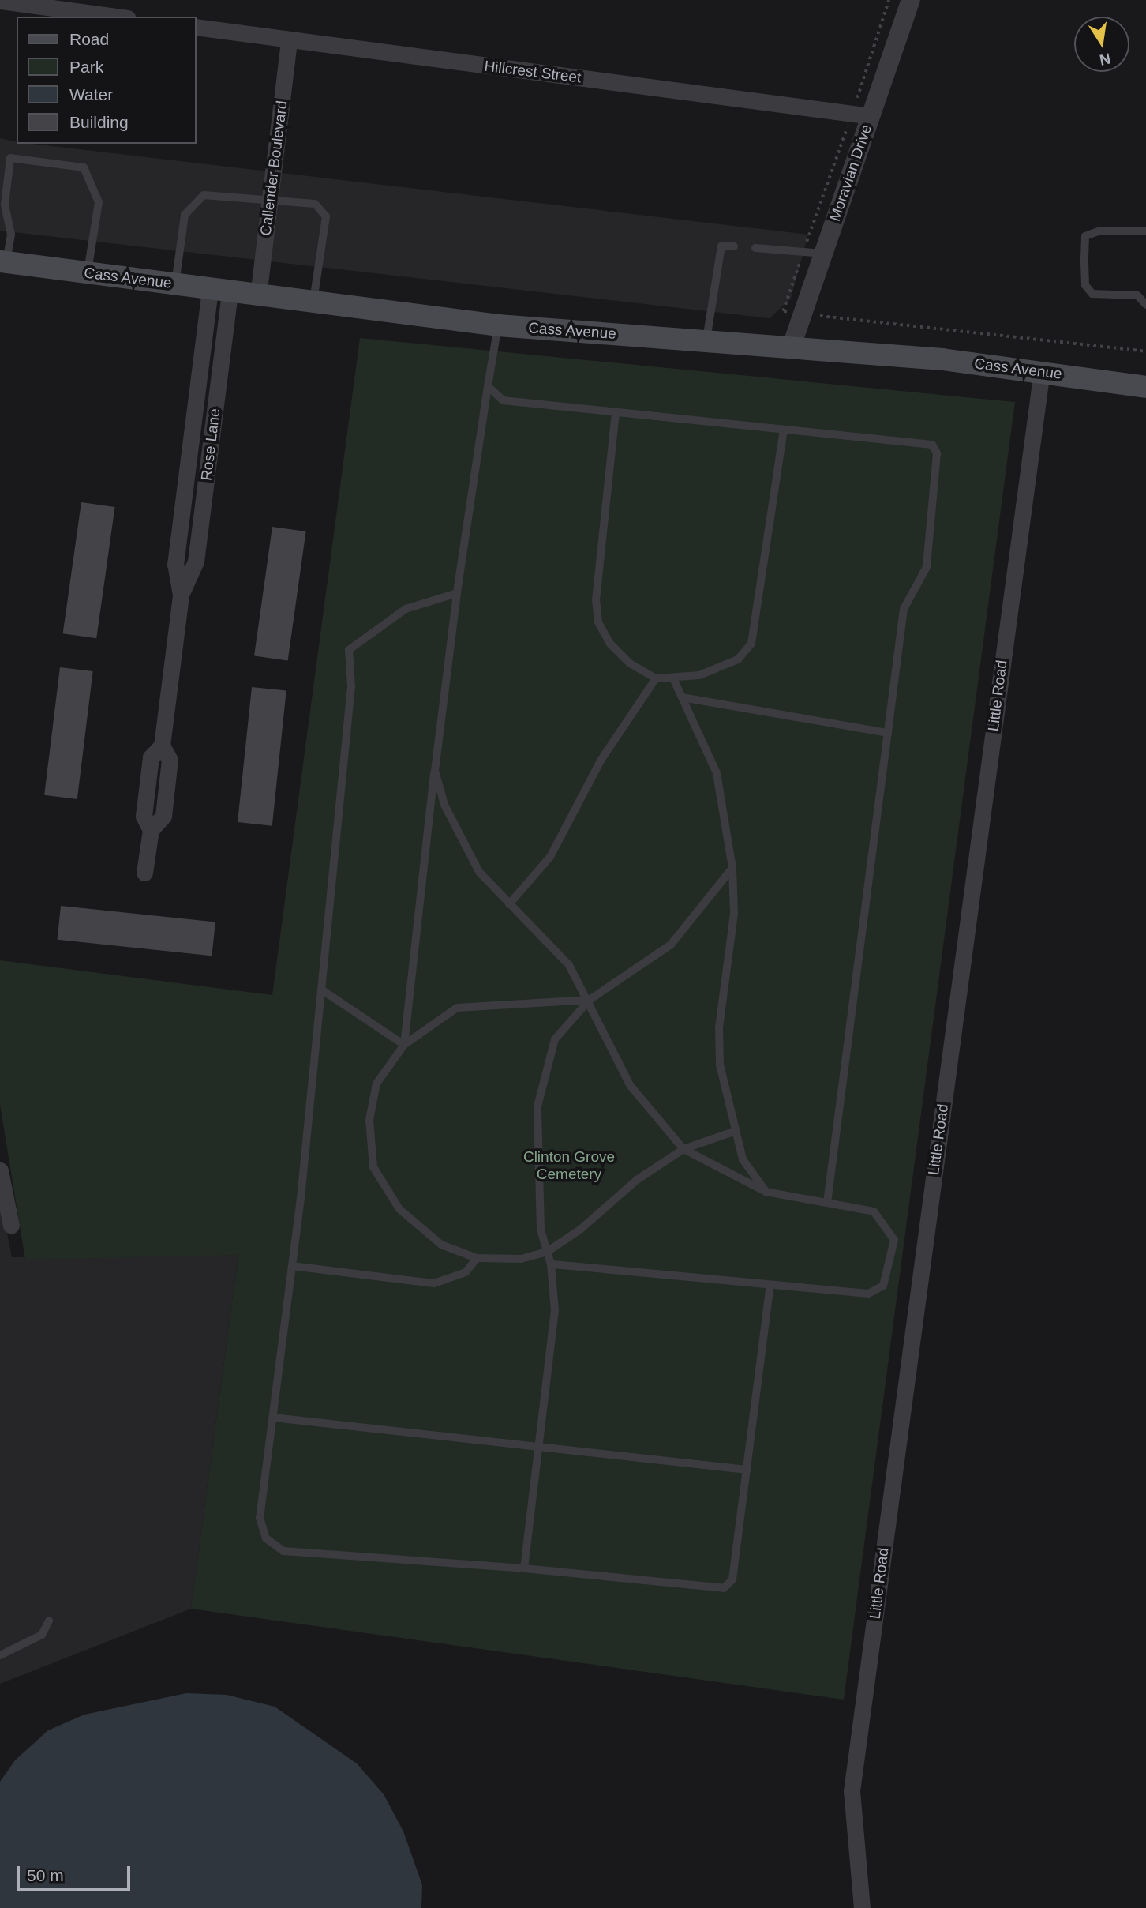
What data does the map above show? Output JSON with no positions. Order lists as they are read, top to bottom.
{
  "streets": {
    "main road": ["Cass Avenue"],
    "street": [
      "Hillcrest Street",
      "Callender Boulevard",
      "Moravian Drive",
      "Rose Lane",
      "Little Road"
    ]
  },
  "crossings": [
    ["Hillcrest Street", "Callender Boulevard"],
    ["Hillcrest Street", "Moravian Drive"],
    ["Callender Boulevard", "Cass Avenue"],
    ["Moravian Drive", "Cass Avenue"],
    ["Cass Avenue", "Rose Lane"],
    ["Cass Avenue", "Little Road"]
  ],
  "parks": ["Clinton Grove Cemetery"],
  "legend": [
    "Road",
    "Park",
    "Water",
    "Building"
  ],
  "scale_bar": "50 m",
  "north": "bottom"
}
